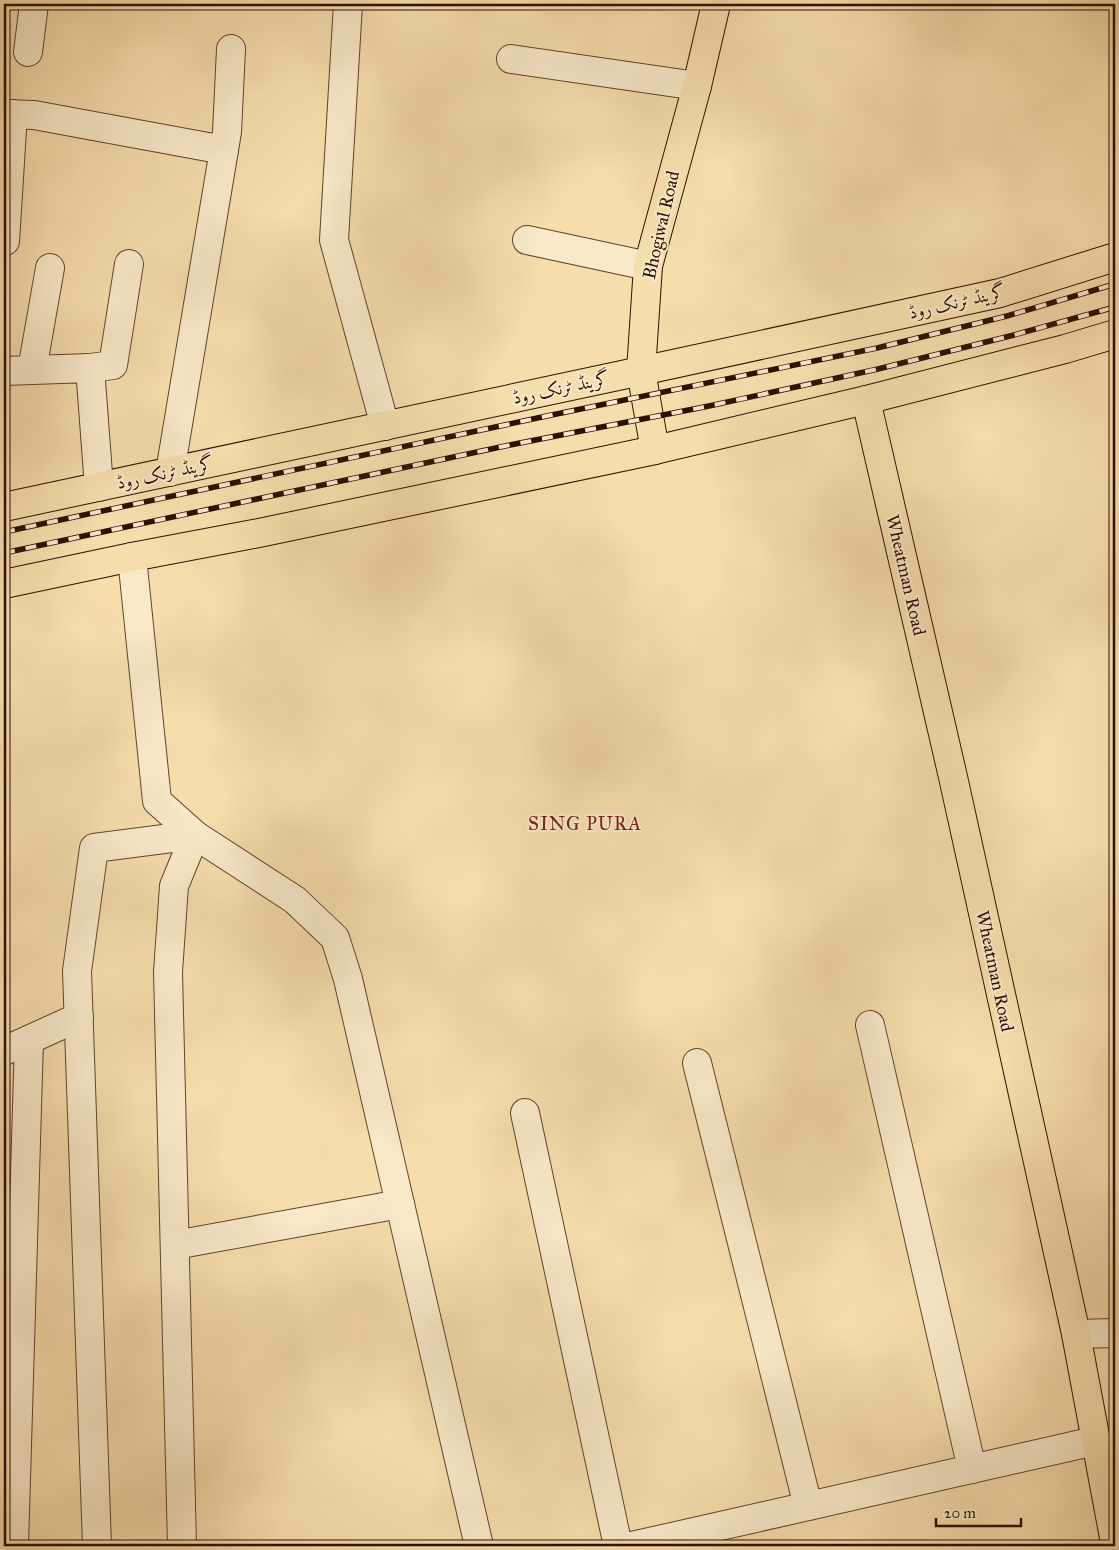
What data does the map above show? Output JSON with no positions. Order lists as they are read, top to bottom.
{
  "streets": {
    "main road": ["Bhogiwal Road", "گرینڈ ٹرنک روڈ", "Wheatman Road"]
  },
  "crossings": [
    ["Bhogiwal Road", "گرینڈ ٹرنک روڈ"]
  ],
  "districts": ["SING PURA"],
  "scale_bar": "20 m"
}
